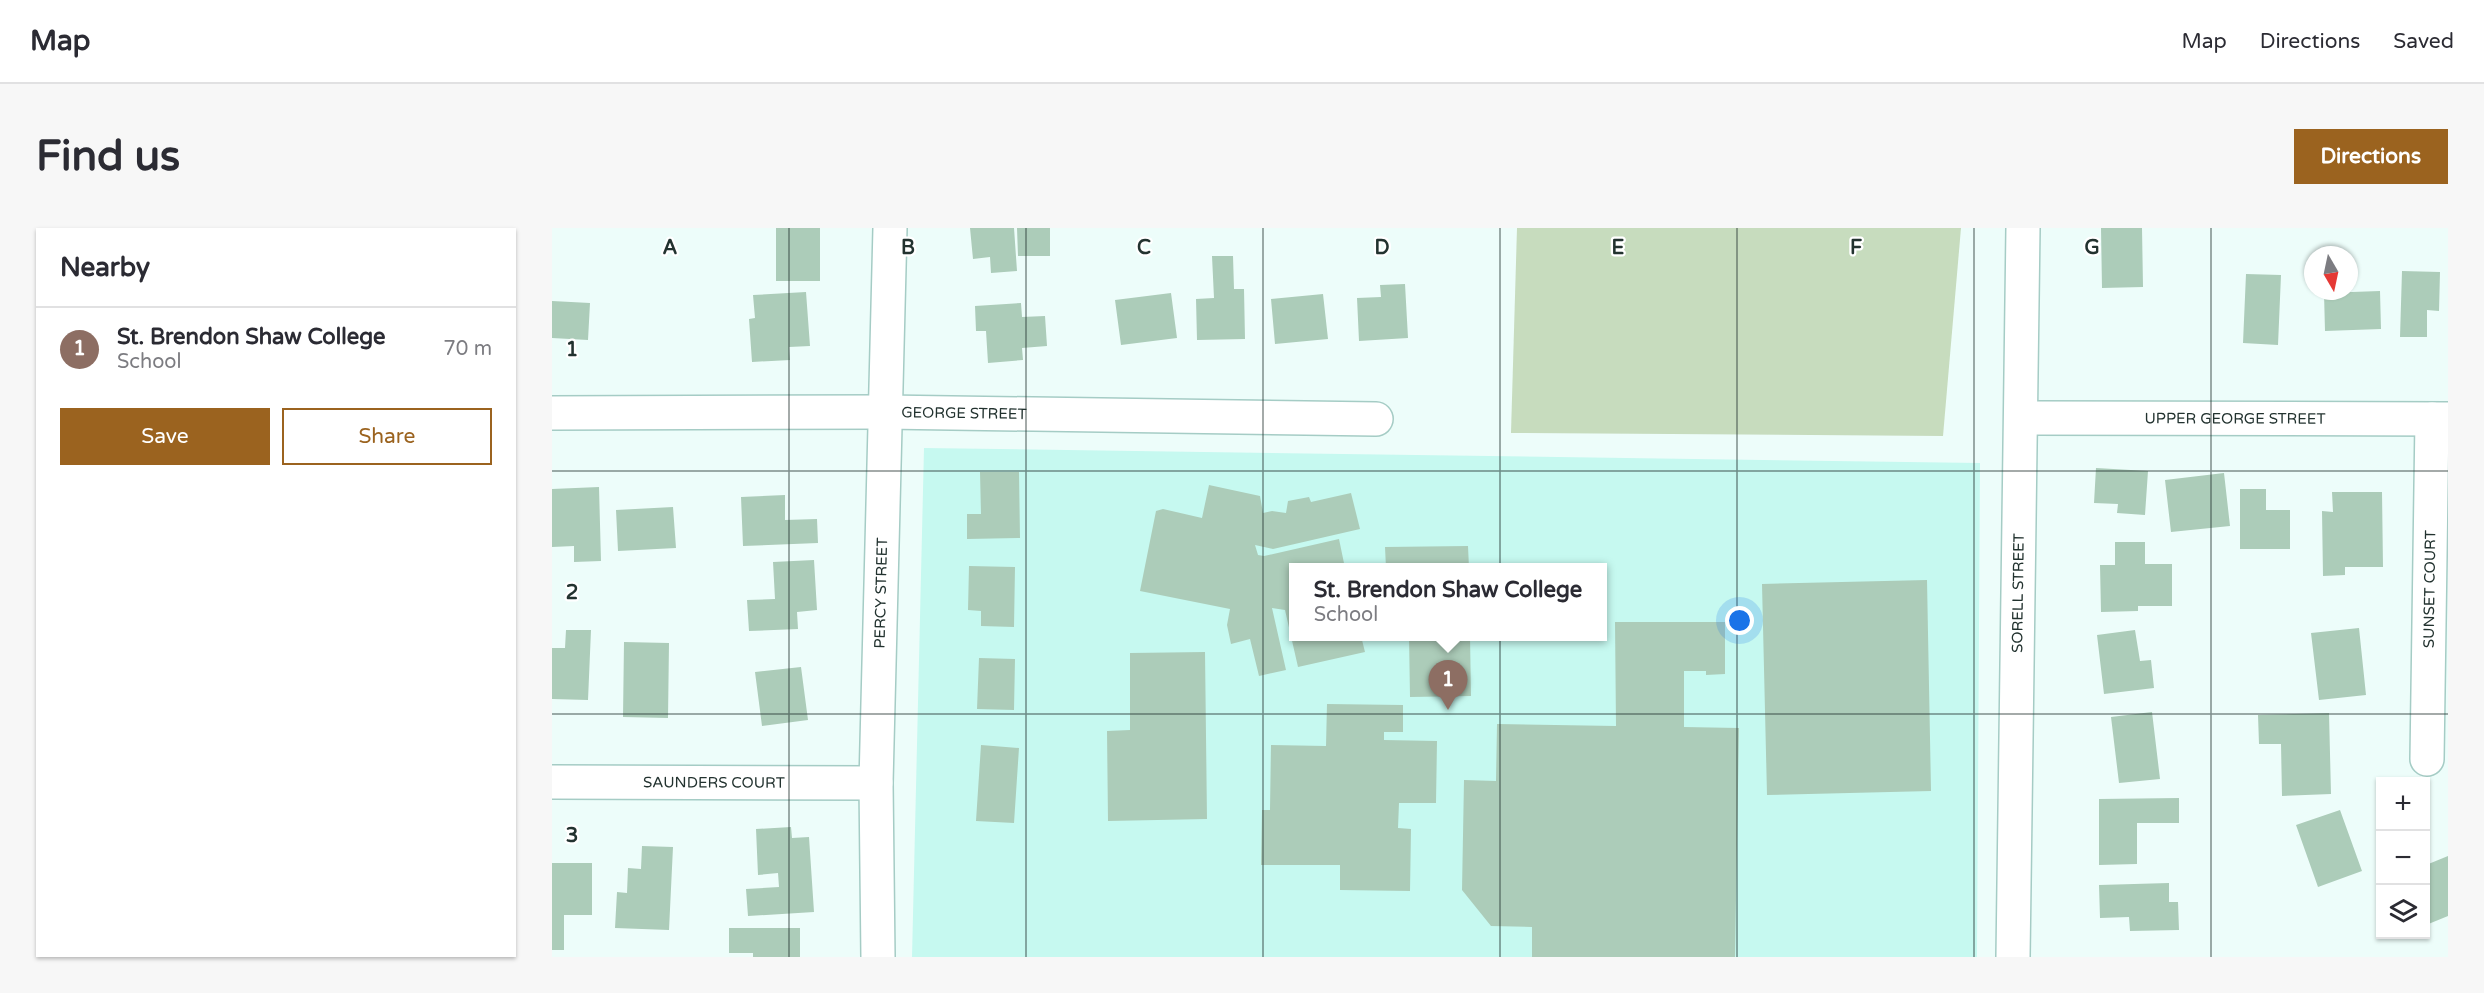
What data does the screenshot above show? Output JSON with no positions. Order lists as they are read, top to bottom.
{
  "streets": {
    "street": [
      "GEORGE STREET",
      "UPPER GEORGE STREET",
      "SUNSET COURT",
      "PERCY STREET",
      "SORELL STREET",
      "SAUNDERS COURT"
    ]
  },
  "crossings": [
    ["GEORGE STREET", "PERCY STREET"],
    ["UPPER GEORGE STREET", "SUNSET COURT"],
    ["UPPER GEORGE STREET", "SORELL STREET"],
    ["PERCY STREET", "SAUNDERS COURT"]
  ],
  "north": "bottom",
  "page": {
    "header": "Map",
    "nav": ["Map", "Directions", "Saved"],
    "buttons": [
      "Directions",
      ["Save", "Share"]
    ],
    "title": "Find us",
    "heading": "Nearby",
    "list": [
      {
        "mark": "1",
        "name": "St. Brendon Shaw College",
        "note": "School",
        "value": "70 m"
      }
    ],
    "popup": ["St. Brendon Shaw College", "School"],
    "pins": "1",
    "map_buttons": ["+", "−"]
  },
  "grid": {
    "columns": [
      "A",
      "B",
      "C",
      "D",
      "E",
      "F",
      "G"
    ],
    "rows": ["1", "2", "3"]
  }
}
